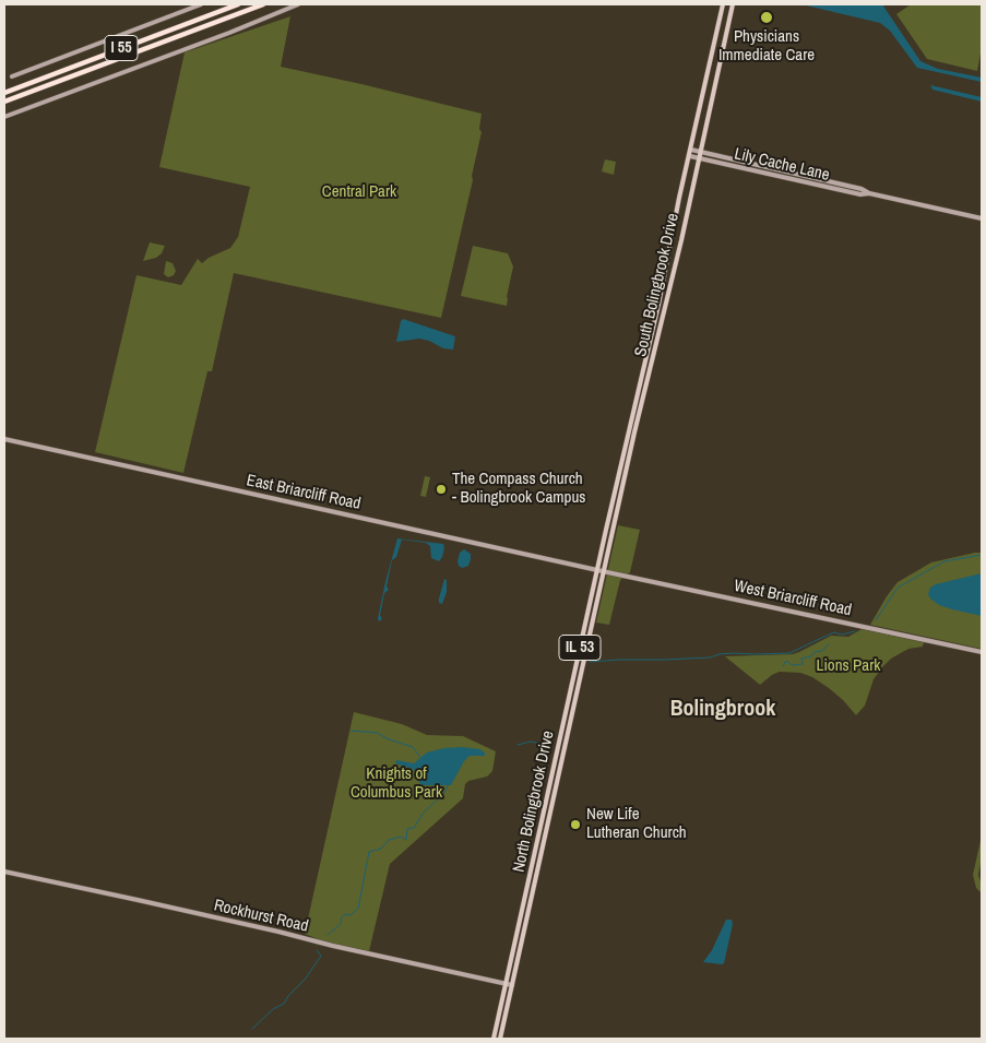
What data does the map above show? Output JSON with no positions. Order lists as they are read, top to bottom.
{
  "streets": {
    "highway": ["I 55"],
    "main road": ["South Bolingbrook Drive", "IL 53", "North Bolingbrook Drive"],
    "street": [
      "Lily Cache Lane",
      "East Briarcliff Road",
      "West Briarcliff Road",
      "Rockhurst Road"
    ]
  },
  "crossings": [
    ["Lily Cache Lane", "South Bolingbrook Drive"],
    ["South Bolingbrook Drive", "East Briarcliff Road"],
    ["South Bolingbrook Drive", "West Briarcliff Road"],
    ["South Bolingbrook Drive", "North Bolingbrook Drive"],
    ["East Briarcliff Road", "West Briarcliff Road"],
    ["East Briarcliff Road", "North Bolingbrook Drive"],
    ["West Briarcliff Road", "North Bolingbrook Drive"],
    ["North Bolingbrook Drive", "Rockhurst Road"]
  ],
  "districts": ["Bolingbrook"],
  "parks": ["Central Park", "Lions Park", "Knights of Columbus Park"],
  "places": ["Physicians Immediate Care", "The Compass Church - Bolingbrook Campus", "New Life Lutheran Church"]
}
